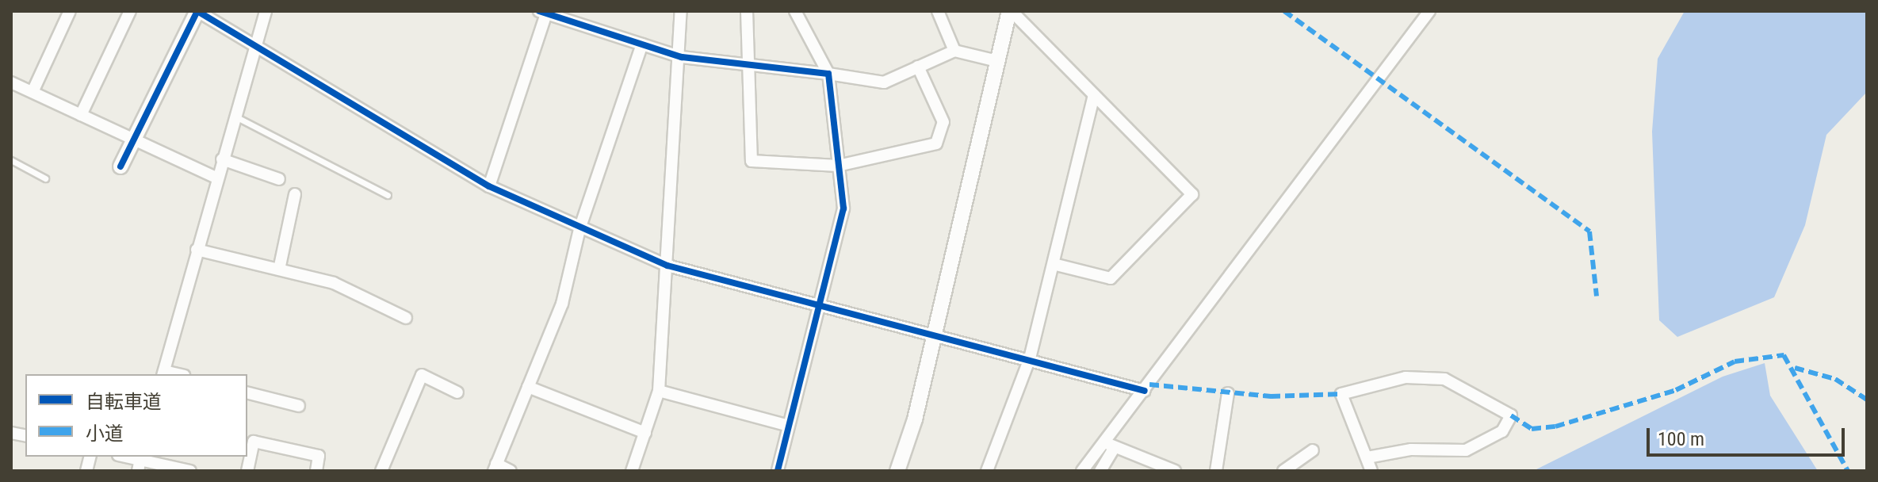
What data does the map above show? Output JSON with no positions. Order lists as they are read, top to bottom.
{
  "legend": ["自転車道", "小道"],
  "scale_bar": "100 m"
}
